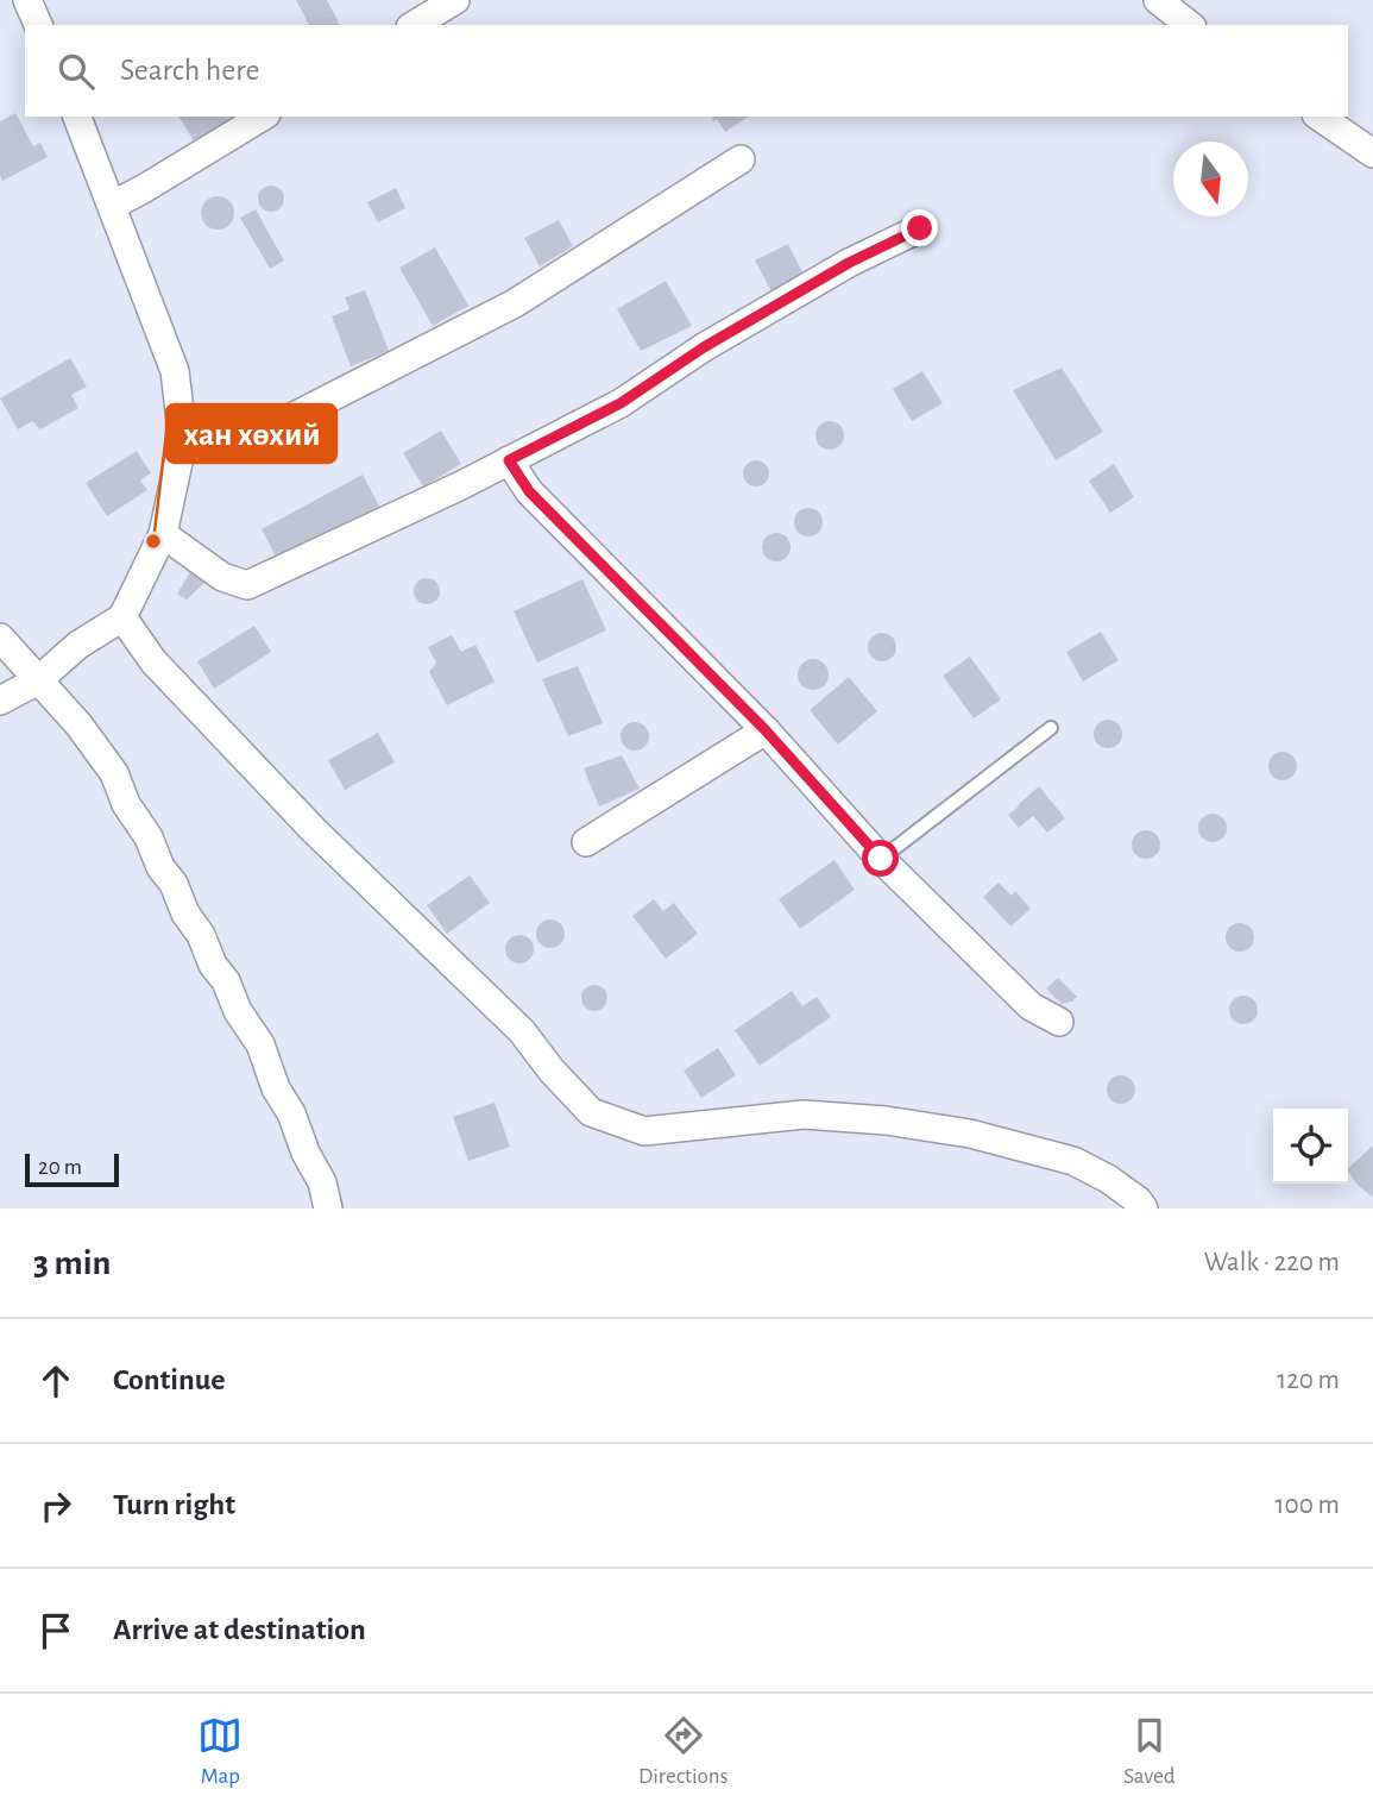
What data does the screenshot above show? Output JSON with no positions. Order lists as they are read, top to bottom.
{
  "places": ["хан хөхий"],
  "scale_bar": "20 m",
  "north": "bottom",
  "page": {
    "search": "Search here",
    "scale": "20 m",
    "heading": ["3 min", "Walk · 220 m"],
    "list": [
      ["Continue", "120 m"],
      ["Turn right", "100 m"],
      "Arrive at destination"
    ],
    "nav": ["Map", "Directions", "Saved"]
  }
}
